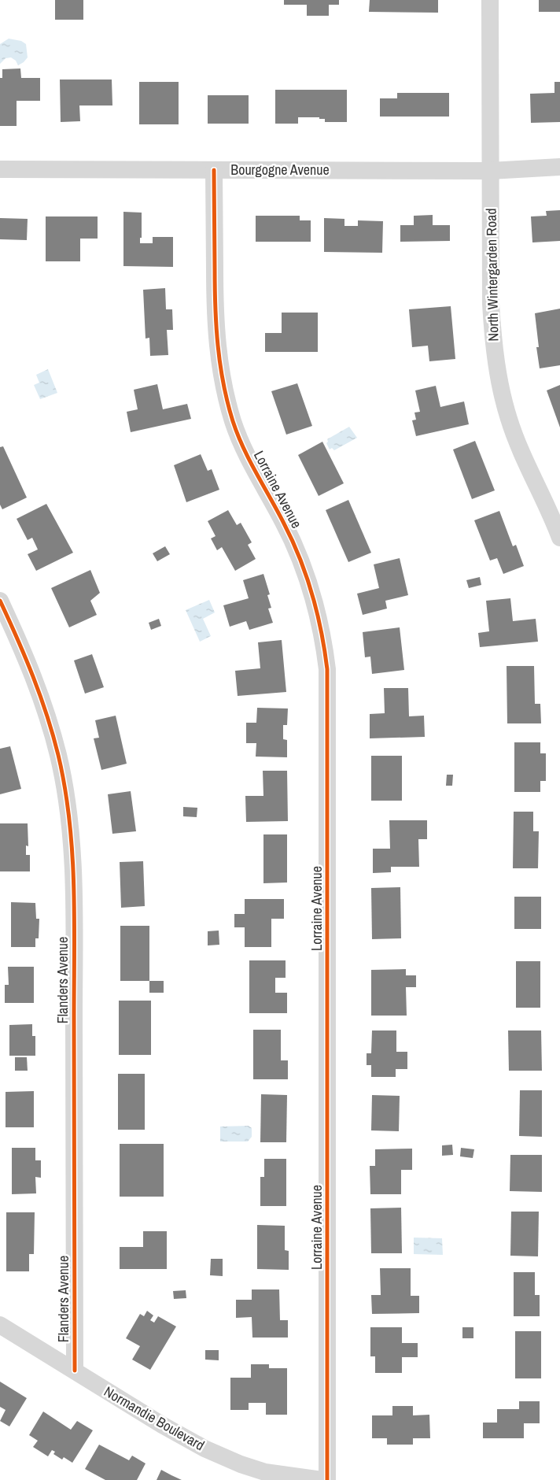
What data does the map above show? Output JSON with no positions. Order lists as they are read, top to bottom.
{
  "streets": {
    "street": [
      "Bourgogne Avenue",
      "North Wintergarden Road",
      "Lorraine Avenue",
      "Flanders Avenue",
      "Normandie Boulevard"
    ]
  },
  "crossings": [
    ["Bourgogne Avenue", "North Wintergarden Road"],
    ["Bourgogne Avenue", "Lorraine Avenue"],
    ["Flanders Avenue", "Normandie Boulevard"]
  ]
}
